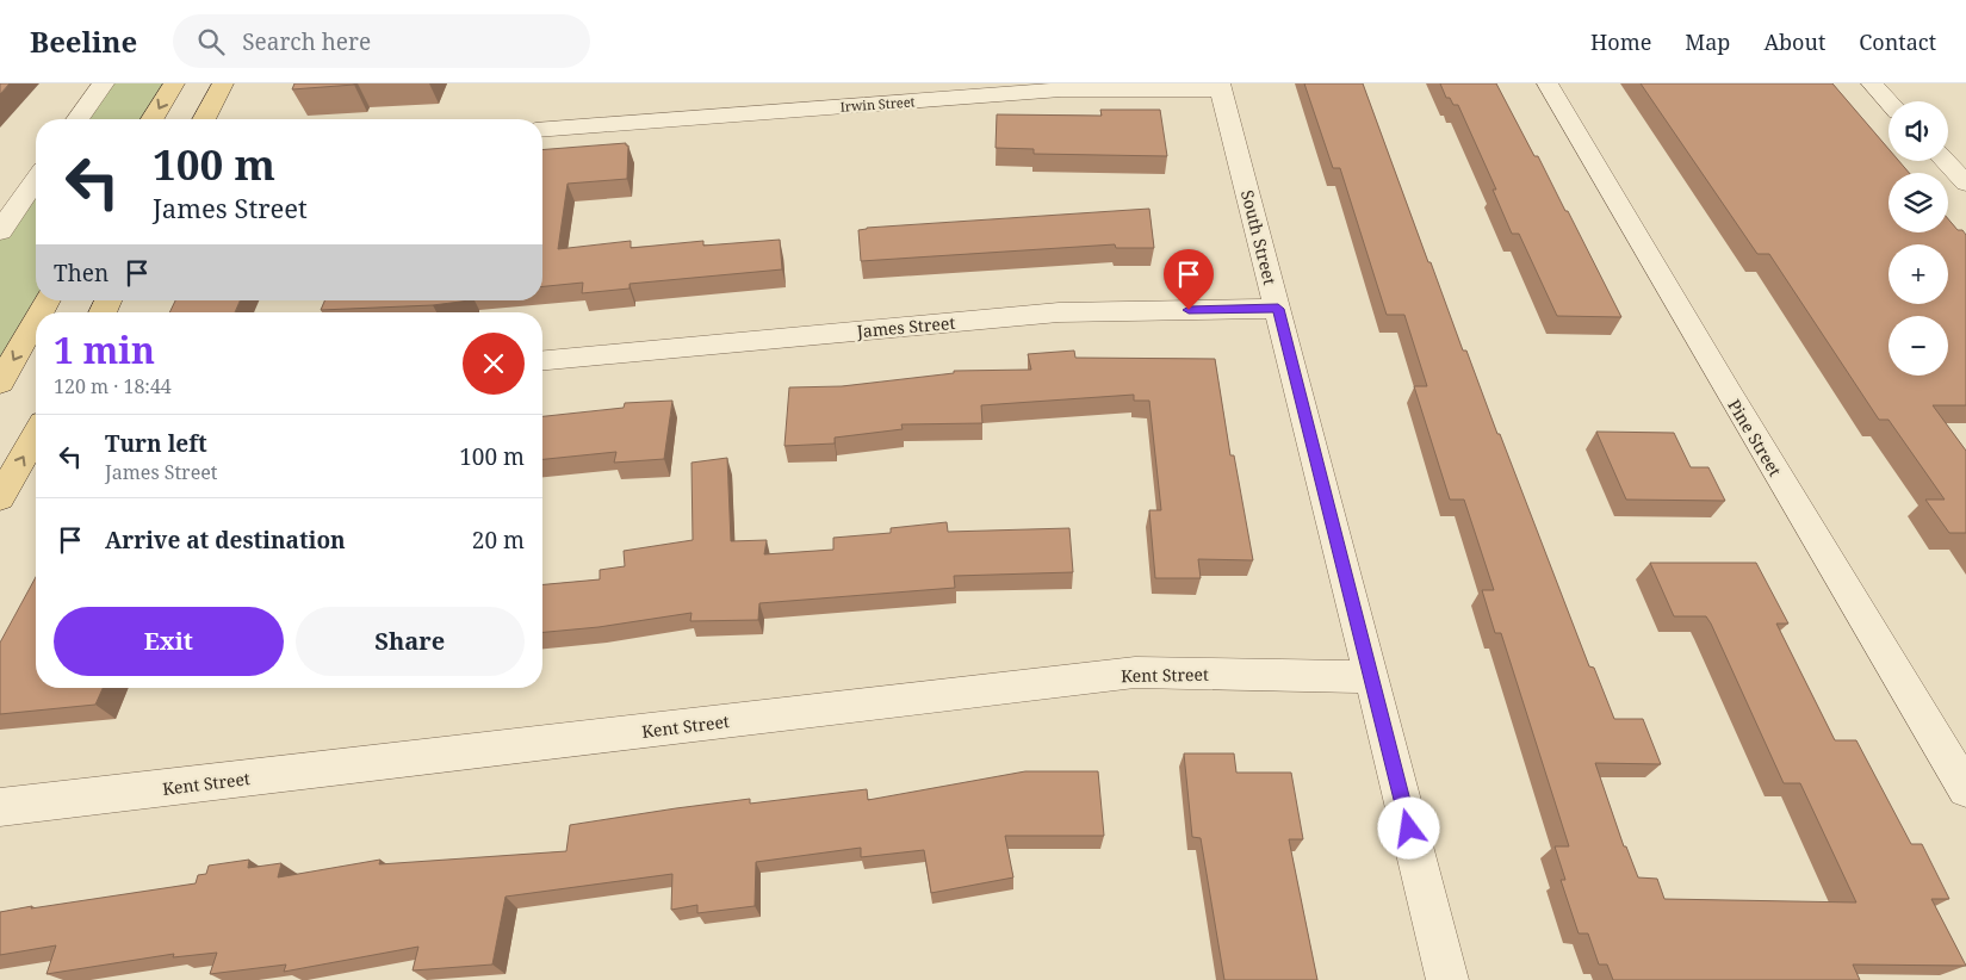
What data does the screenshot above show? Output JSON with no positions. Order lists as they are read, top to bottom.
{
  "streets": {
    "street": [
      "Irwin Street",
      "South Street",
      "James Street",
      "Pine Street",
      "Kent Street"
    ]
  },
  "crossings": [
    ["Irwin Street", "South Street"],
    ["South Street", "James Street"],
    ["South Street", "Kent Street"]
  ],
  "page": {
    "header": "Beeline",
    "search": "Search here",
    "nav": [
      "Home",
      "Map",
      "About",
      "Contact"
    ],
    "map_buttons": ["+", "−"],
    "turn": ["100 m", "James Street"],
    "then": "Then",
    "heading": ["1 min", "120 m · 18:44"],
    "list": [
      {
        "name": "Turn left",
        "note": "James Street",
        "value": "100 m"
      },
      {
        "name": "Arrive at destination",
        "value": "20 m"
      }
    ],
    "buttons": ["Exit", "Share"]
  }
}
